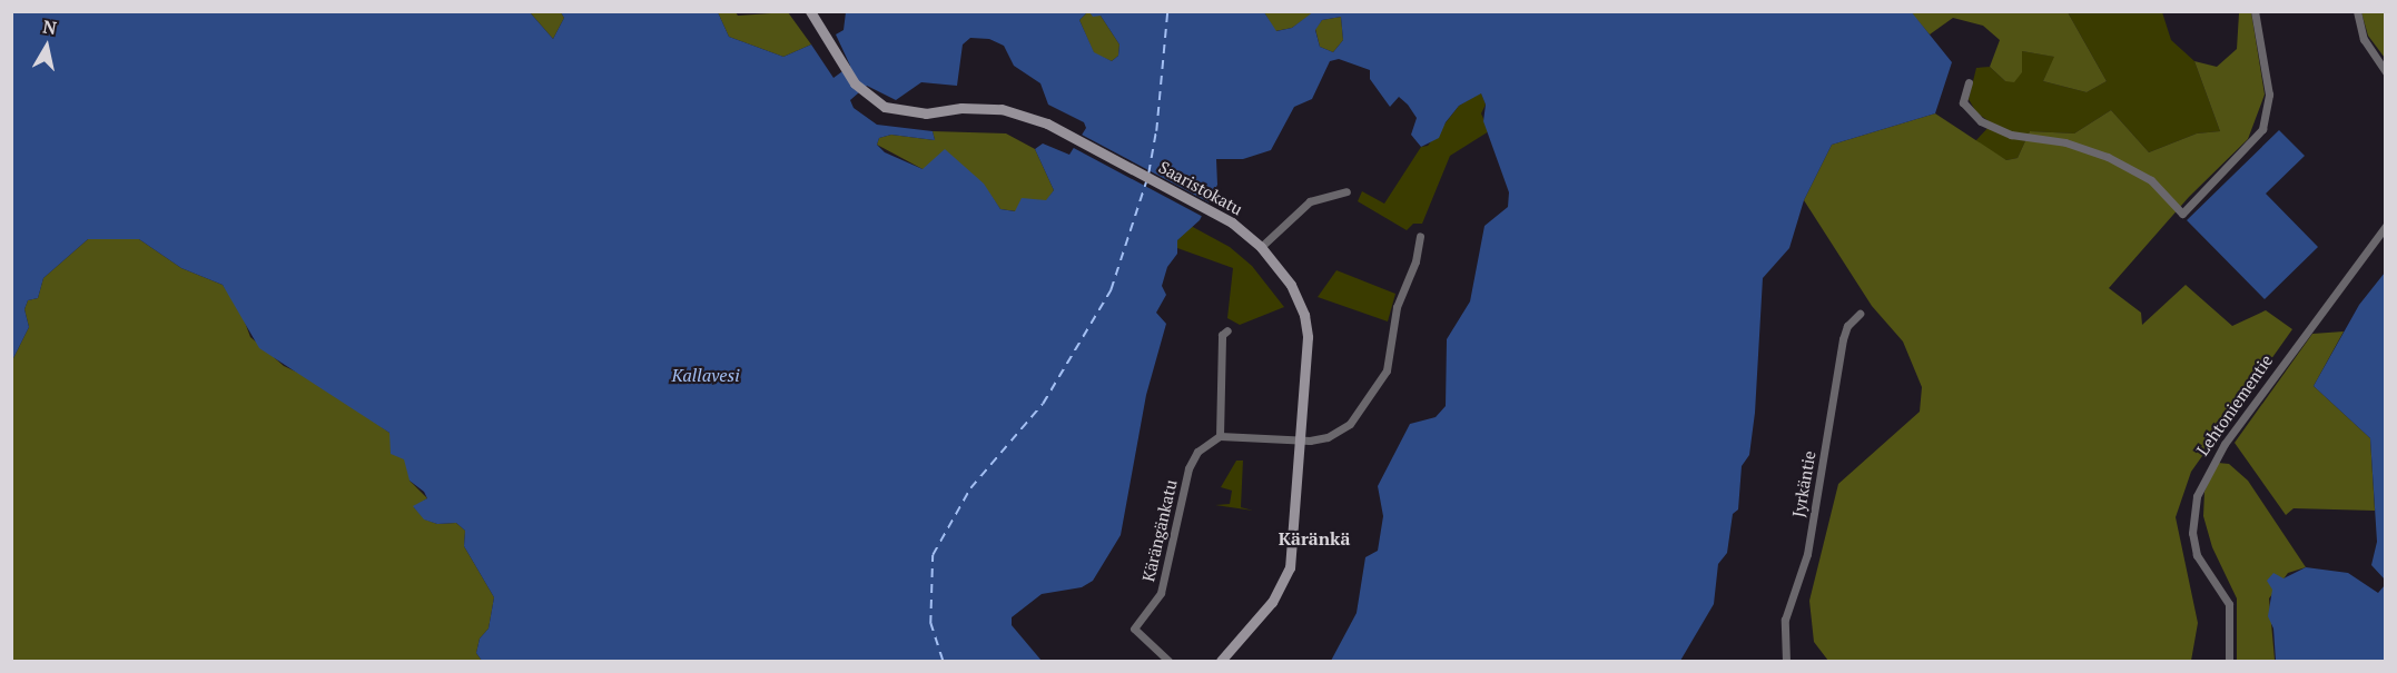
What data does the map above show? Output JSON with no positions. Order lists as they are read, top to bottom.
{
  "streets": {
    "main road": ["Saaristokatu"],
    "street": ["Lehtoniementie", "Jyrkäntie", "Kärängänkatu"]
  },
  "districts": ["Käränkä"],
  "water": ["Kallavesi"],
  "north": "top"
}
